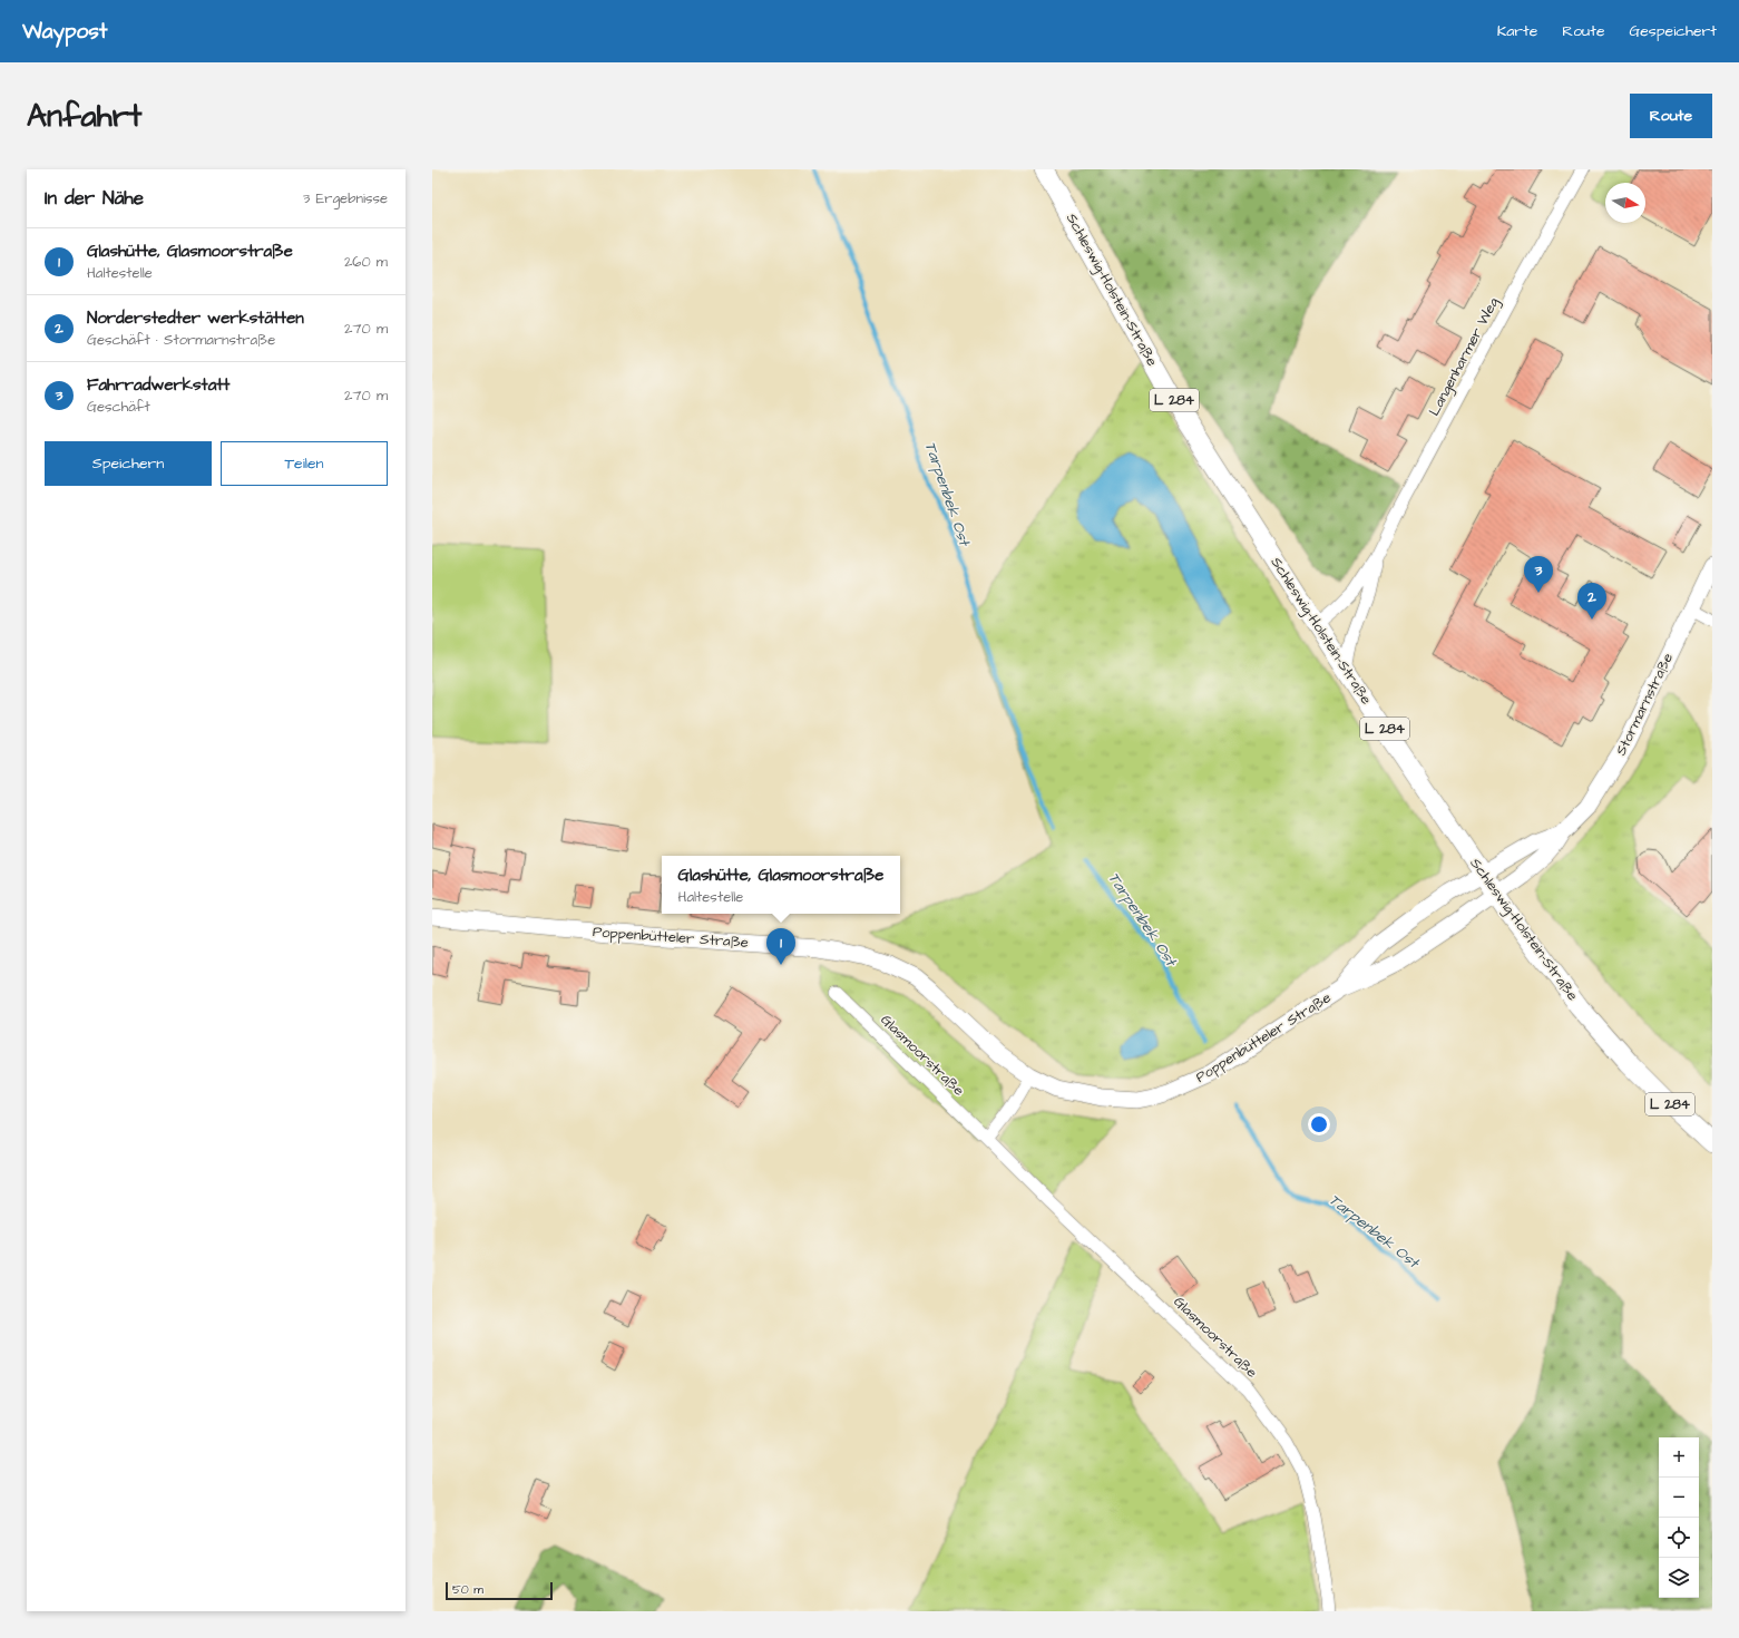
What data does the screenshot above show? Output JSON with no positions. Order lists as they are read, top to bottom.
{
  "streets": {
    "main road": [
      "Schleswig-Holstein-Straße",
      "L 284",
      "Stormarnstraße",
      "Poppenbütteler Straße"
    ],
    "street": ["Langenharmer Weg", "Glasmoorstraße"]
  },
  "crossings": [
    ["Schleswig-Holstein-Straße", "Langenharmer Weg"],
    ["Schleswig-Holstein-Straße", "Stormarnstraße"],
    ["Schleswig-Holstein-Straße", "Poppenbütteler Straße"],
    ["Stormarnstraße", "Poppenbütteler Straße"]
  ],
  "water": ["Tarpenbek Ost"],
  "scale_bar": "50 m",
  "north": "right",
  "page": {
    "header": "Waypost",
    "nav": ["Karte", "Route", "Gespeichert"],
    "buttons": [
      "Route",
      ["Speichern", "Teilen"]
    ],
    "title": "Anfahrt",
    "heading": ["In der Nähe", "3 Ergebnisse"],
    "list": [
      {
        "mark": "1",
        "name": "Glashütte, Glasmoorstraße",
        "note": "Haltestelle",
        "value": "260 m"
      },
      {
        "mark": "2",
        "name": "Norderstedter werkstätten",
        "note": "Geschäft · Stormarnstraße",
        "value": "270 m"
      },
      {
        "mark": "3",
        "name": "Fahrradwerkstatt",
        "note": "Geschäft",
        "value": "270 m"
      }
    ],
    "pins": ["3", "2", "1"],
    "popup": ["Glashütte, Glasmoorstraße", "Haltestelle"],
    "map_buttons": ["+", "−"],
    "scale": "50 m"
  }
}
